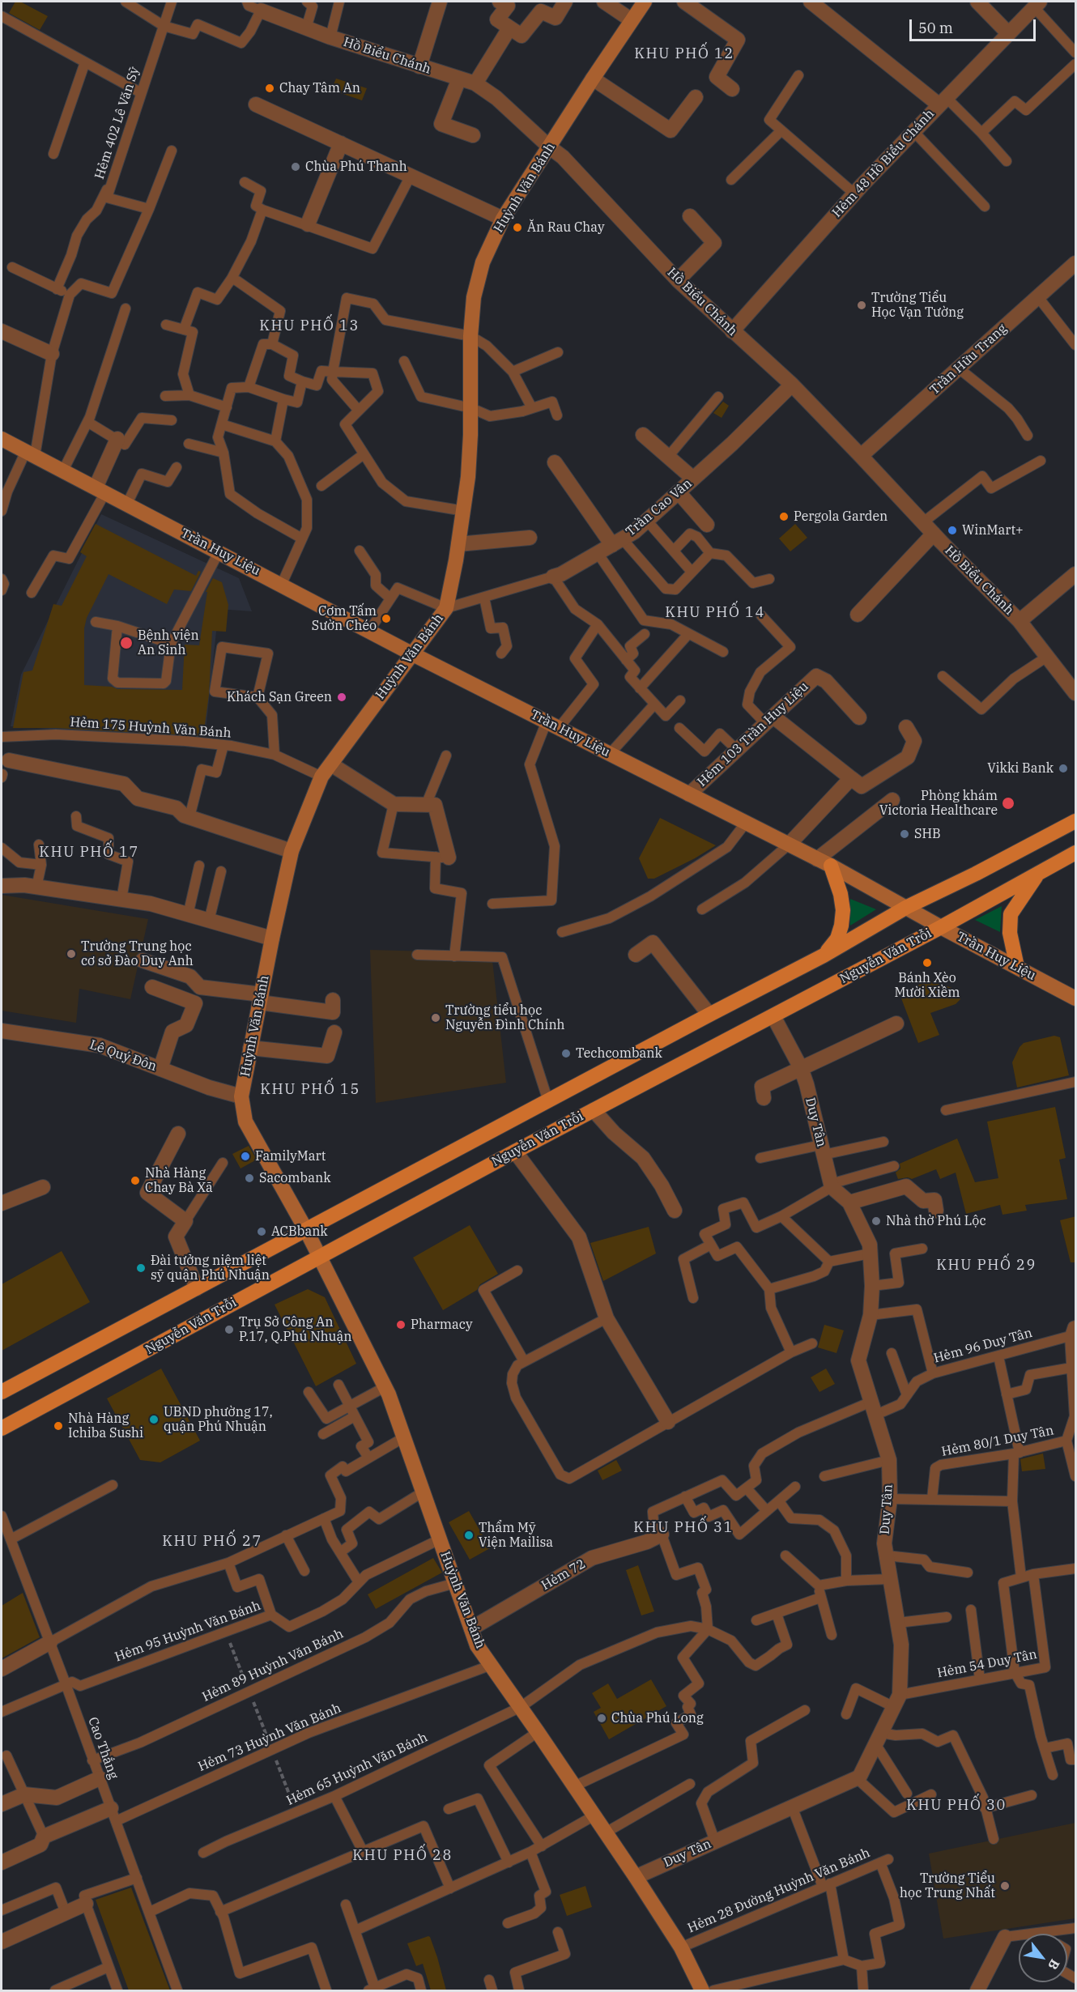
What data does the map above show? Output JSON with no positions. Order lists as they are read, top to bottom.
{
  "streets": {
    "main road": ["Nguyễn Văn Trỗi"],
    "street": [
      "Hồ Biểu Chánh",
      "Hẻm 48 Hồ Biểu Chánh",
      "Huỳnh Văn Bánh",
      "Trần Hữu Trang",
      "Trần Cao Vân",
      "Trần Huy Liệu",
      "Hẻm 103 Trần Huy Liệu",
      "Lê Quý Ðôn",
      "Duy Tân",
      "Hẻm 72"
    ],
    "lane": [
      "Hẻm 402 Lê Văn Sỹ",
      "Hẻm 175 Huỳnh Văn Bánh",
      "Hẻm 96 Duy Tân",
      "Hẻm 80/1 Duy Tân",
      "Hẻm 95 Huỳnh Văn Bánh",
      "Hẻm 54 Duy Tân",
      "Hẻm 89 Huỳnh Văn Bánh",
      "Hẻm 73 Huỳnh Văn Bánh",
      "Cao Thắng",
      "Hẻm 65 Huỳnh Văn Bánh",
      "Hẻm 28 Đường Huỳnh Văn Bánh"
    ]
  },
  "crossings": [
    ["Hồ Biểu Chánh", "Hẻm 48 Hồ Biểu Chánh"],
    ["Hồ Biểu Chánh", "Huỳnh Văn Bánh"],
    ["Hồ Biểu Chánh", "Trần Hữu Trang"],
    ["Hồ Biểu Chánh", "Trần Cao Vân"],
    ["Huỳnh Văn Bánh", "Trần Cao Vân"],
    ["Huỳnh Văn Bánh", "Trần Huy Liệu"],
    ["Huỳnh Văn Bánh", "Hẻm 175 Huỳnh Văn Bánh"],
    ["Huỳnh Văn Bánh", "Nguyễn Văn Trỗi"],
    ["Huỳnh Văn Bánh", "Lê Quý Ðôn"],
    ["Huỳnh Văn Bánh", "Duy Tân"],
    ["Huỳnh Văn Bánh", "Hẻm 72"],
    ["Huỳnh Văn Bánh", "Hẻm 95 Huỳnh Văn Bánh"],
    ["Huỳnh Văn Bánh", "Hẻm 89 Huỳnh Văn Bánh"],
    ["Huỳnh Văn Bánh", "Hẻm 73 Huỳnh Văn Bánh"],
    ["Huỳnh Văn Bánh", "Hẻm 65 Huỳnh Văn Bánh"],
    ["Huỳnh Văn Bánh", "Hẻm 28 Đường Huỳnh Văn Bánh"],
    ["Trần Huy Liệu", "Hẻm 103 Trần Huy Liệu"],
    ["Trần Huy Liệu", "Nguyễn Văn Trỗi"],
    ["Nguyễn Văn Trỗi", "Duy Tân"],
    ["Duy Tân", "Hẻm 96 Duy Tân"],
    ["Duy Tân", "Hẻm 54 Duy Tân"],
    ["Hẻm 95 Huỳnh Văn Bánh", "Cao Thắng"],
    ["Hẻm 89 Huỳnh Văn Bánh", "Cao Thắng"],
    ["Hẻm 73 Huỳnh Văn Bánh", "Cao Thắng"]
  ],
  "districts": [
    "KHU PHỐ 12",
    "KHU PHỐ 13",
    "KHU PHỐ 14",
    "KHU PHỐ 17",
    "KHU PHỐ 15",
    "KHU PHỐ 29",
    "KHU PHỐ 31",
    "KHU PHỐ 27",
    "KHU PHỐ 30",
    "KHU PHỐ 28"
  ],
  "places": [
    "Chay Tâm An",
    "Chùa Phú Thanh",
    "Ăn Rau Chay",
    "Trường Tiểu Học Vạn Tường",
    "Pergola Garden",
    "WinMart+",
    "Cơm Tấm Sườn Chéo",
    "Bệnh viện An Sinh",
    "Khách Sạn Green",
    "Vikki Bank",
    "Phòng khám Victoria Healthcare",
    "SHB",
    "Trường Trung học cơ sở Đào Duy Anh",
    "Bánh Xèo Mười Xiềm",
    "Trường tiểu học Nguyễn Đình Chính",
    "Techcombank",
    "FamilyMart",
    "Sacombank",
    "Nhà Hàng Chay Bà Xã",
    "Nhà thờ Phú Lộc",
    "ACBbank",
    "Đài tưởng niệm liệt sỹ quận Phú Nhuận",
    "Pharmacy",
    "Trụ Sở Công An P.17, Q.Phú Nhuận",
    "UBND phường 17, quận Phú Nhuận",
    "Nhà Hàng Ichiba Sushi",
    "Thẩm Mỹ Viện Mailisa",
    "Chùa Phú Long",
    "Trường Tiểu học Trung Nhất"
  ],
  "scale_bar": "50 m",
  "north": "bottom right"
}
